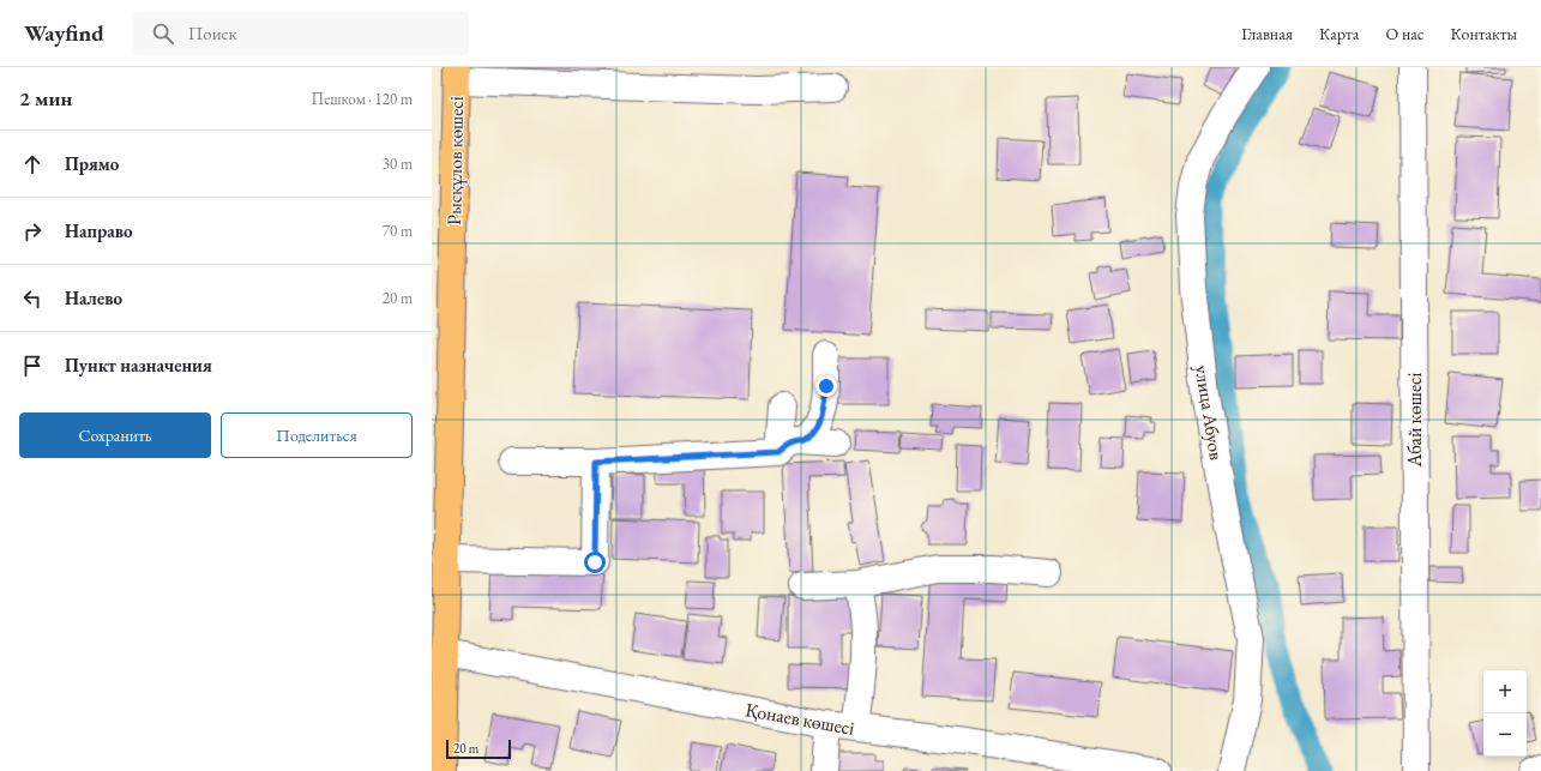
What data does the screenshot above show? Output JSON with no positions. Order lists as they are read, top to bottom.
{
  "streets": {
    "main road": ["Рысқұлов көшесі"],
    "street": ["улица Абуов", "Абай көшесі", "Қонаев көшесі"]
  },
  "crossings": [
    ["Рысқұлов көшесі", "Қонаев көшесі"]
  ],
  "scale_bar": "20 m",
  "page": {
    "header": "Wayfind",
    "search": "Поиск",
    "nav": [
      "Главная",
      "Карта",
      "О нас",
      "Контакты"
    ],
    "heading": ["2 мин", "Пешком · 120 m"],
    "list": [
      ["Прямо", "30 m"],
      ["Направо", "70 m"],
      ["Налево", "20 m"],
      "Пункт назначения"
    ],
    "buttons": ["Сохранить", "Поделиться"],
    "map_buttons": ["+", "−"],
    "scale": "20 m"
  }
}
